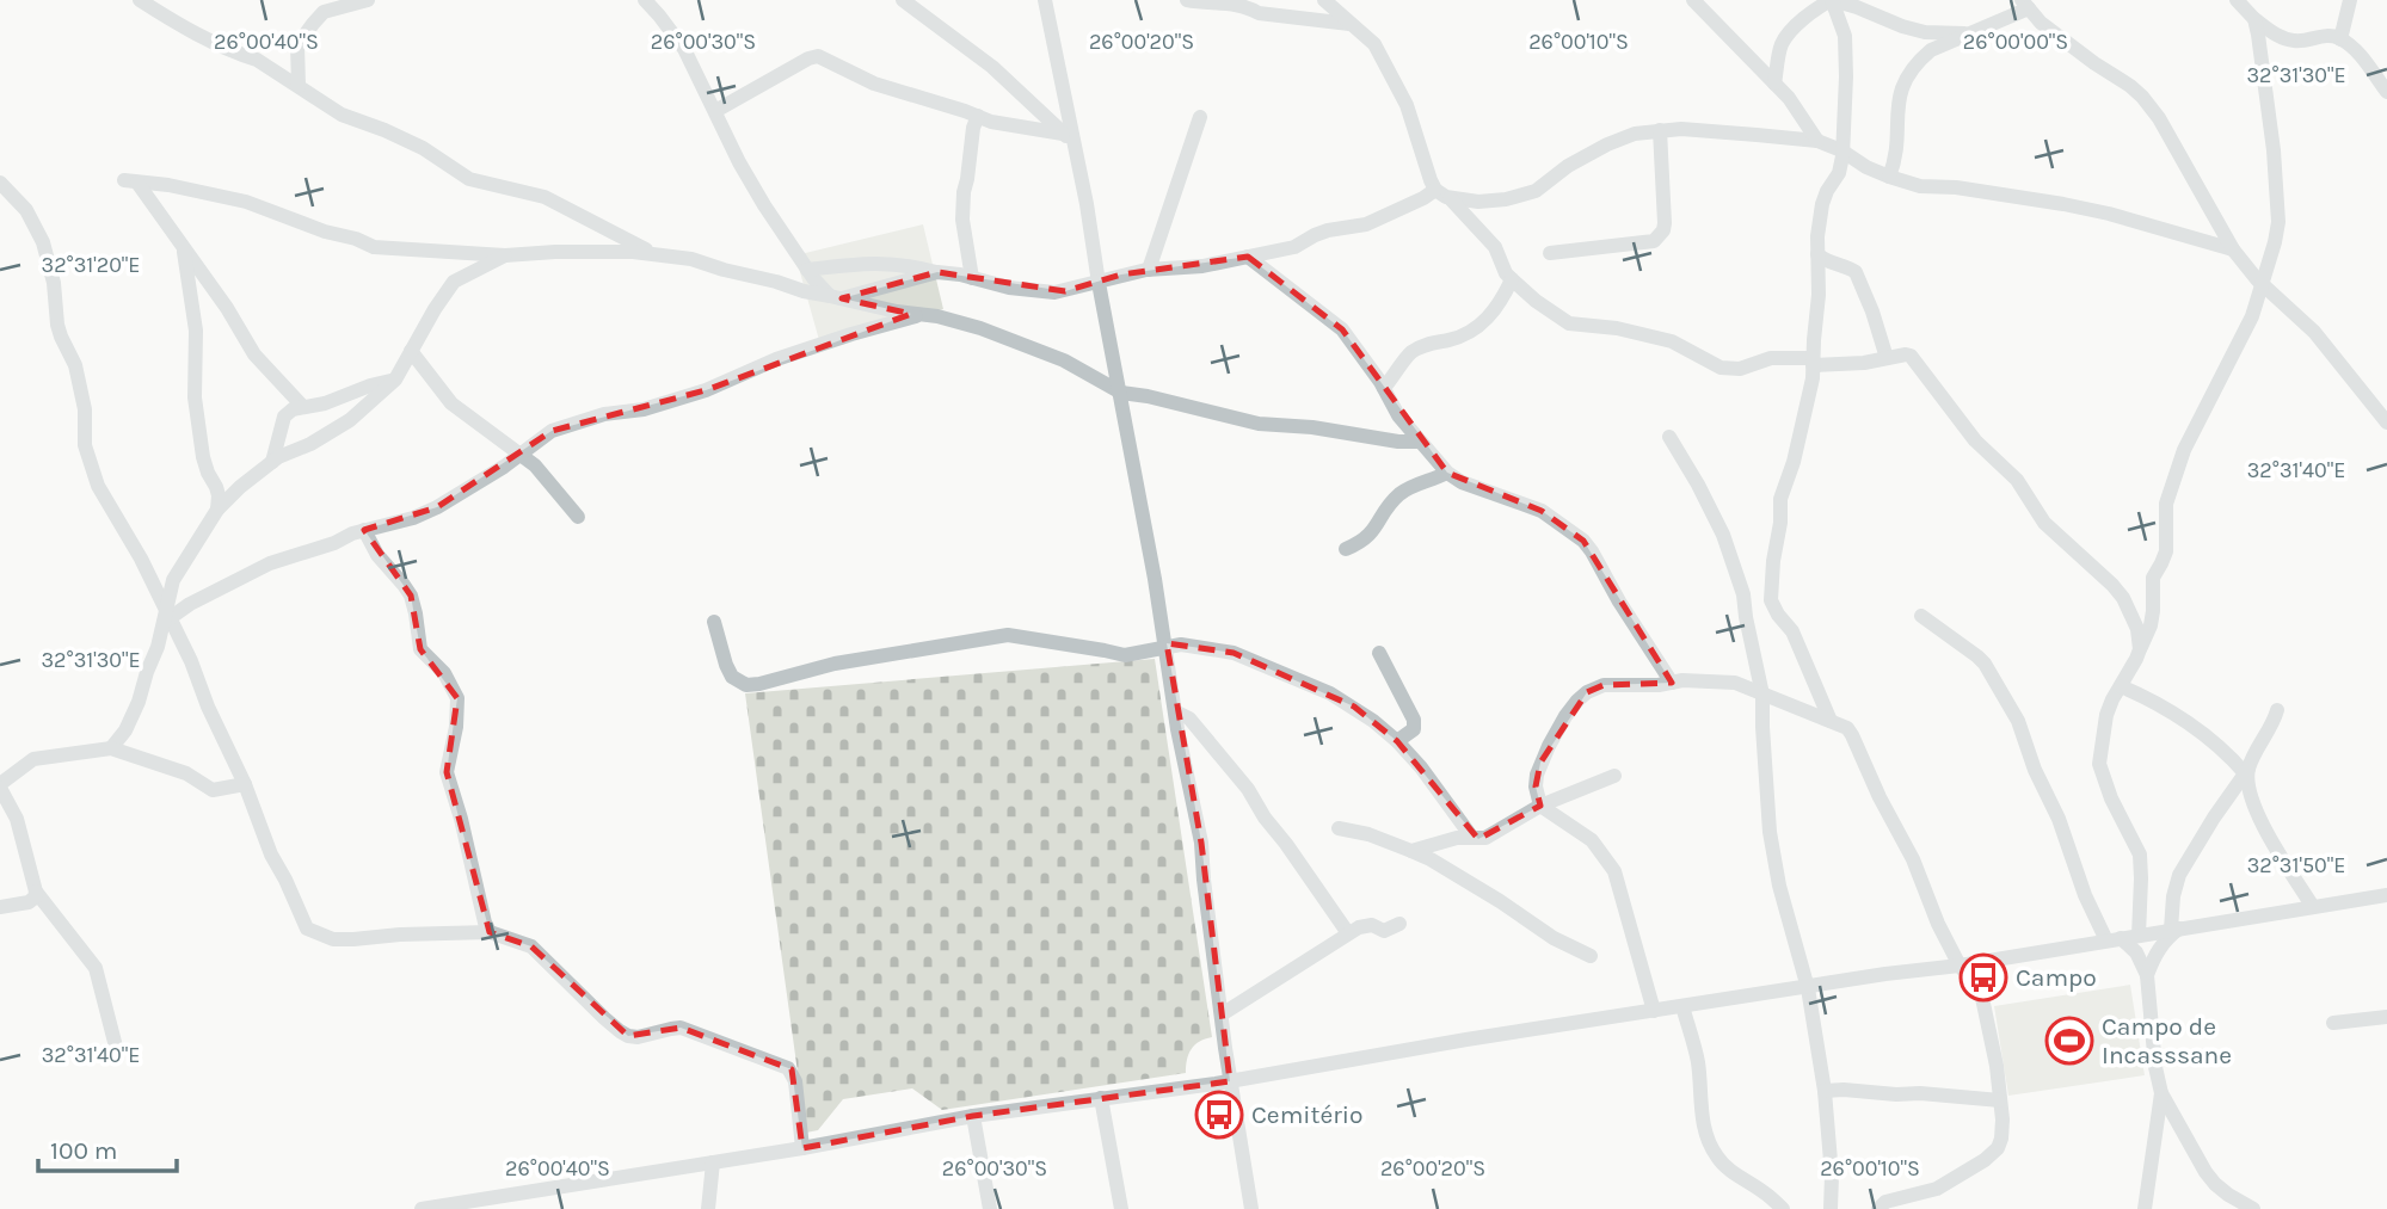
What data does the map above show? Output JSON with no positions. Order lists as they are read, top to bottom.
{
  "places": {
    "bus stop": ["Campo", "Cemitério"],
    "sports": ["Campo de Incasssane"]
  },
  "scale_bar": "100 m",
  "coordinates": [
    "26°00'40\"S",
    "26°00'30\"S",
    "26°00'20\"S",
    "26°00'10\"S",
    "26°00'00\"S",
    "32°31'30\"E",
    "32°31'20\"E",
    "32°31'40\"E",
    "32°31'50\"E"
  ]
}
